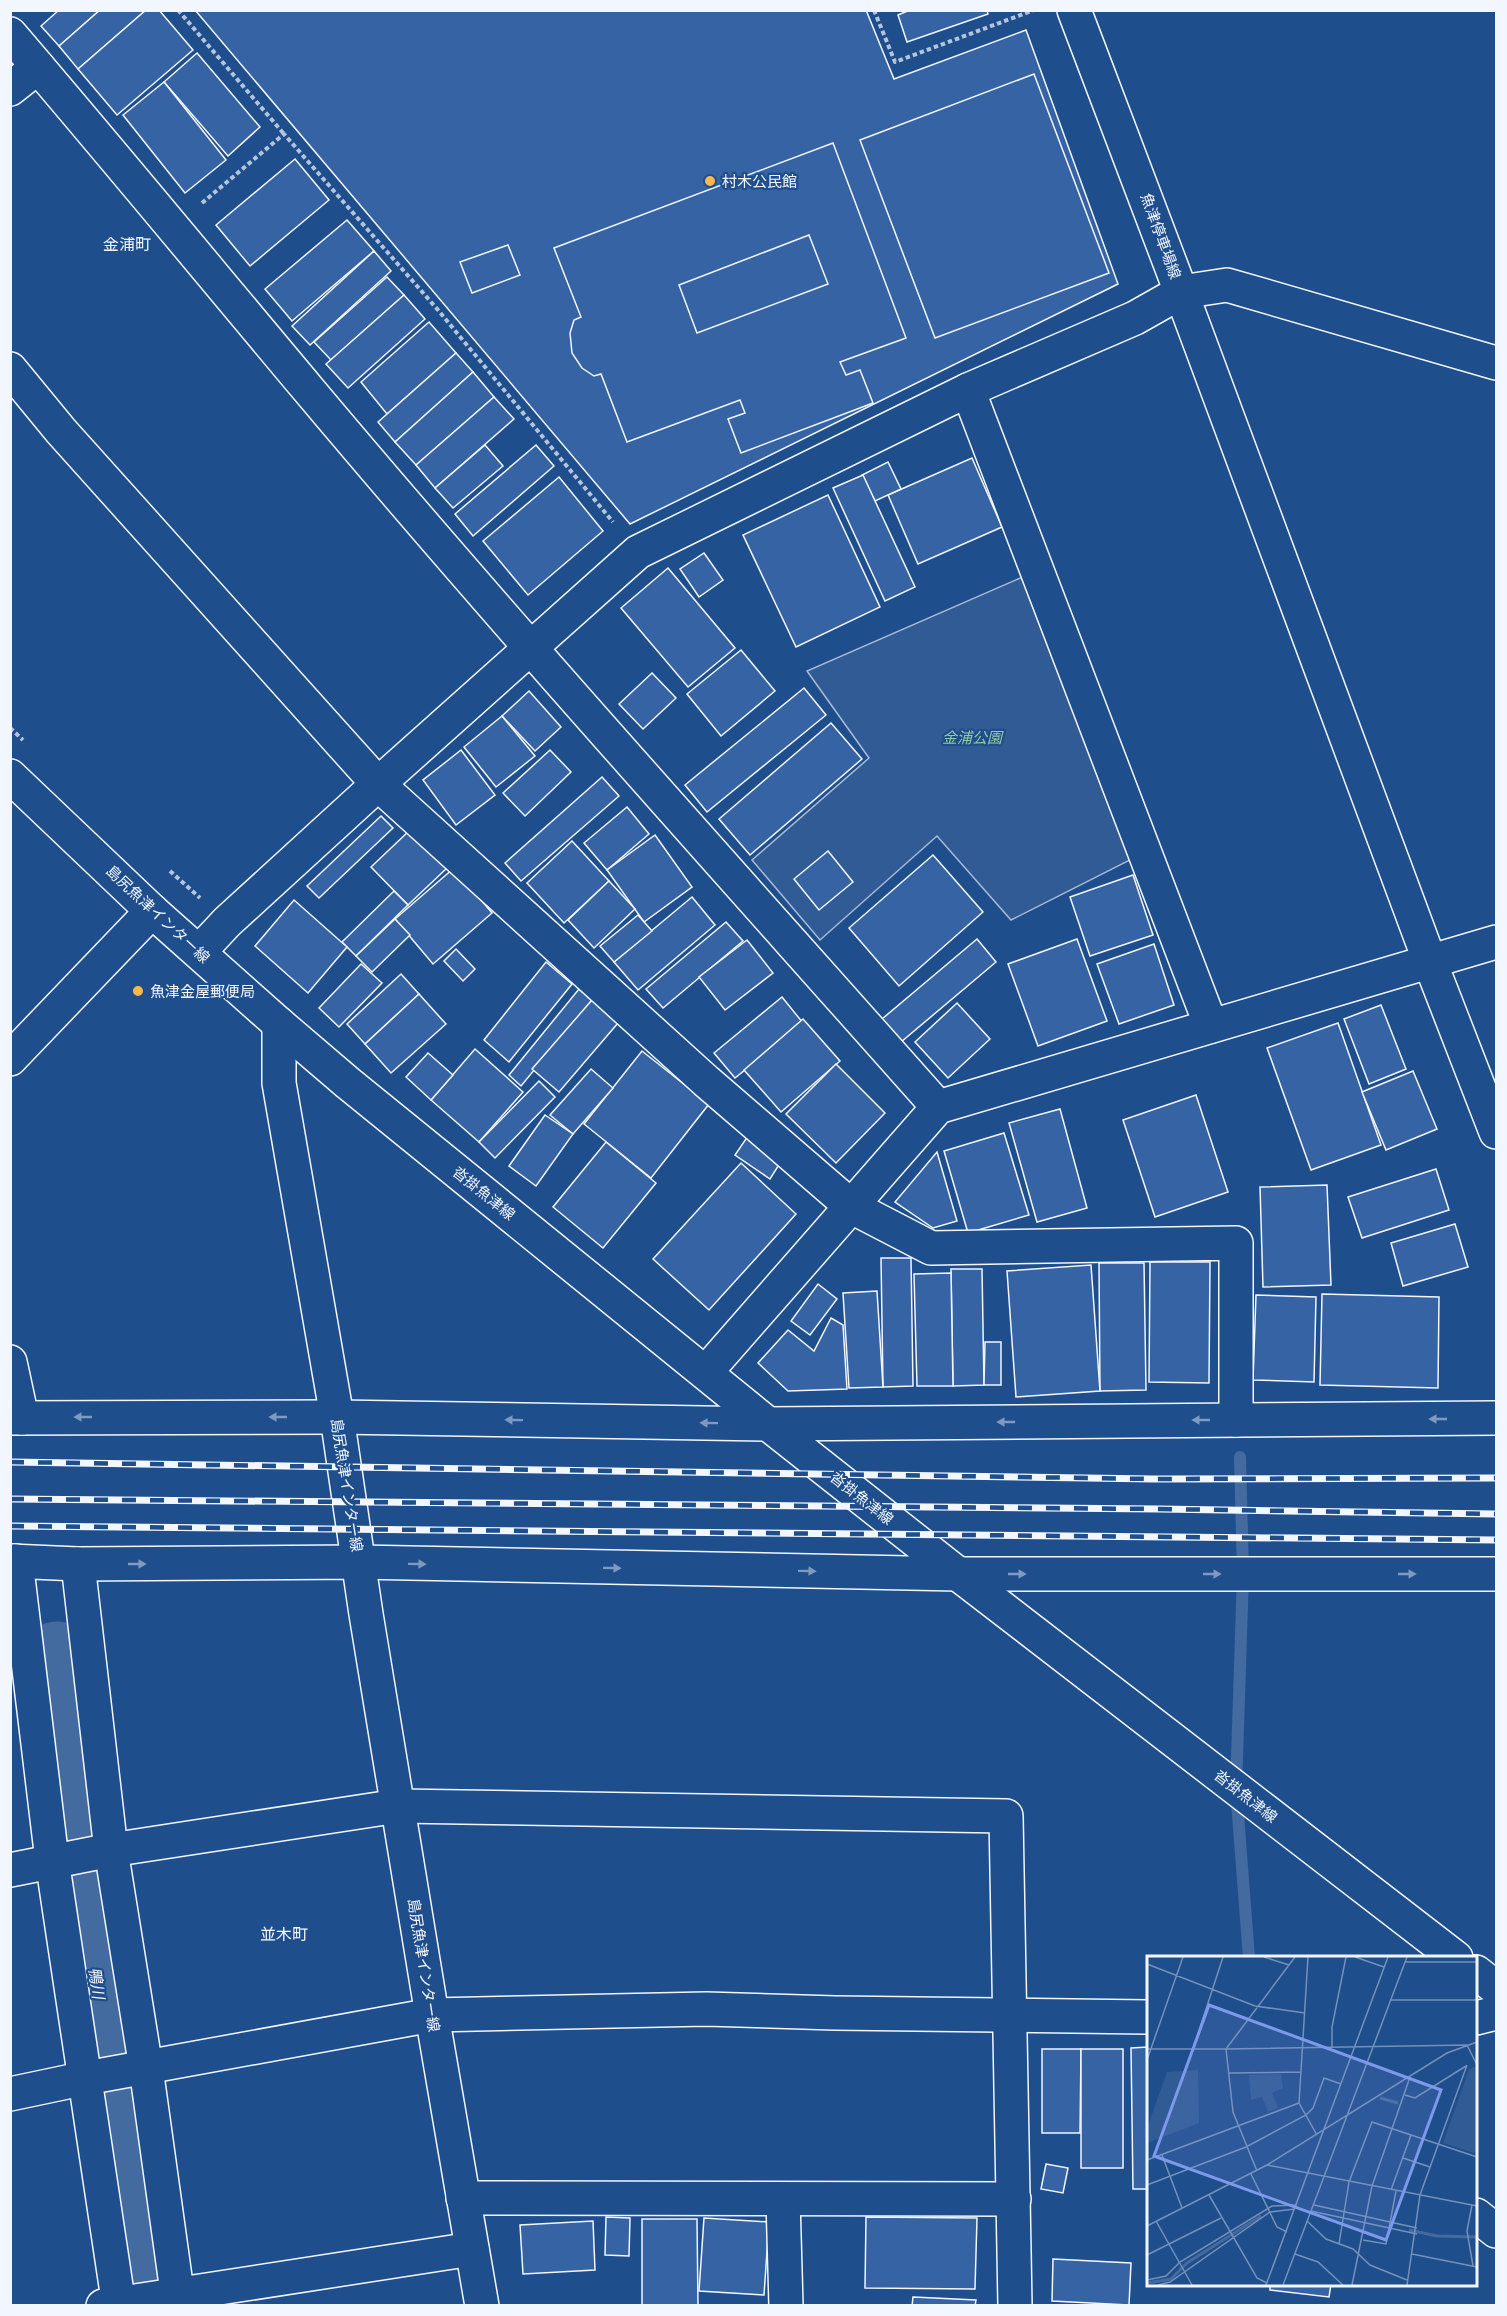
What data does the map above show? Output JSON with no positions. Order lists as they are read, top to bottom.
{
  "streets": {
    "street": ["魚津停車場線", "島尻魚津インター線", "沓掛魚津線"]
  },
  "crossings": [
    ["島尻魚津インター線", "沓掛魚津線"]
  ],
  "districts": ["金浦町", "並木町"],
  "water": ["鴨川"],
  "parks": ["金浦公園"],
  "places": ["村木公民館", "魚津金屋郵便局"]
}
